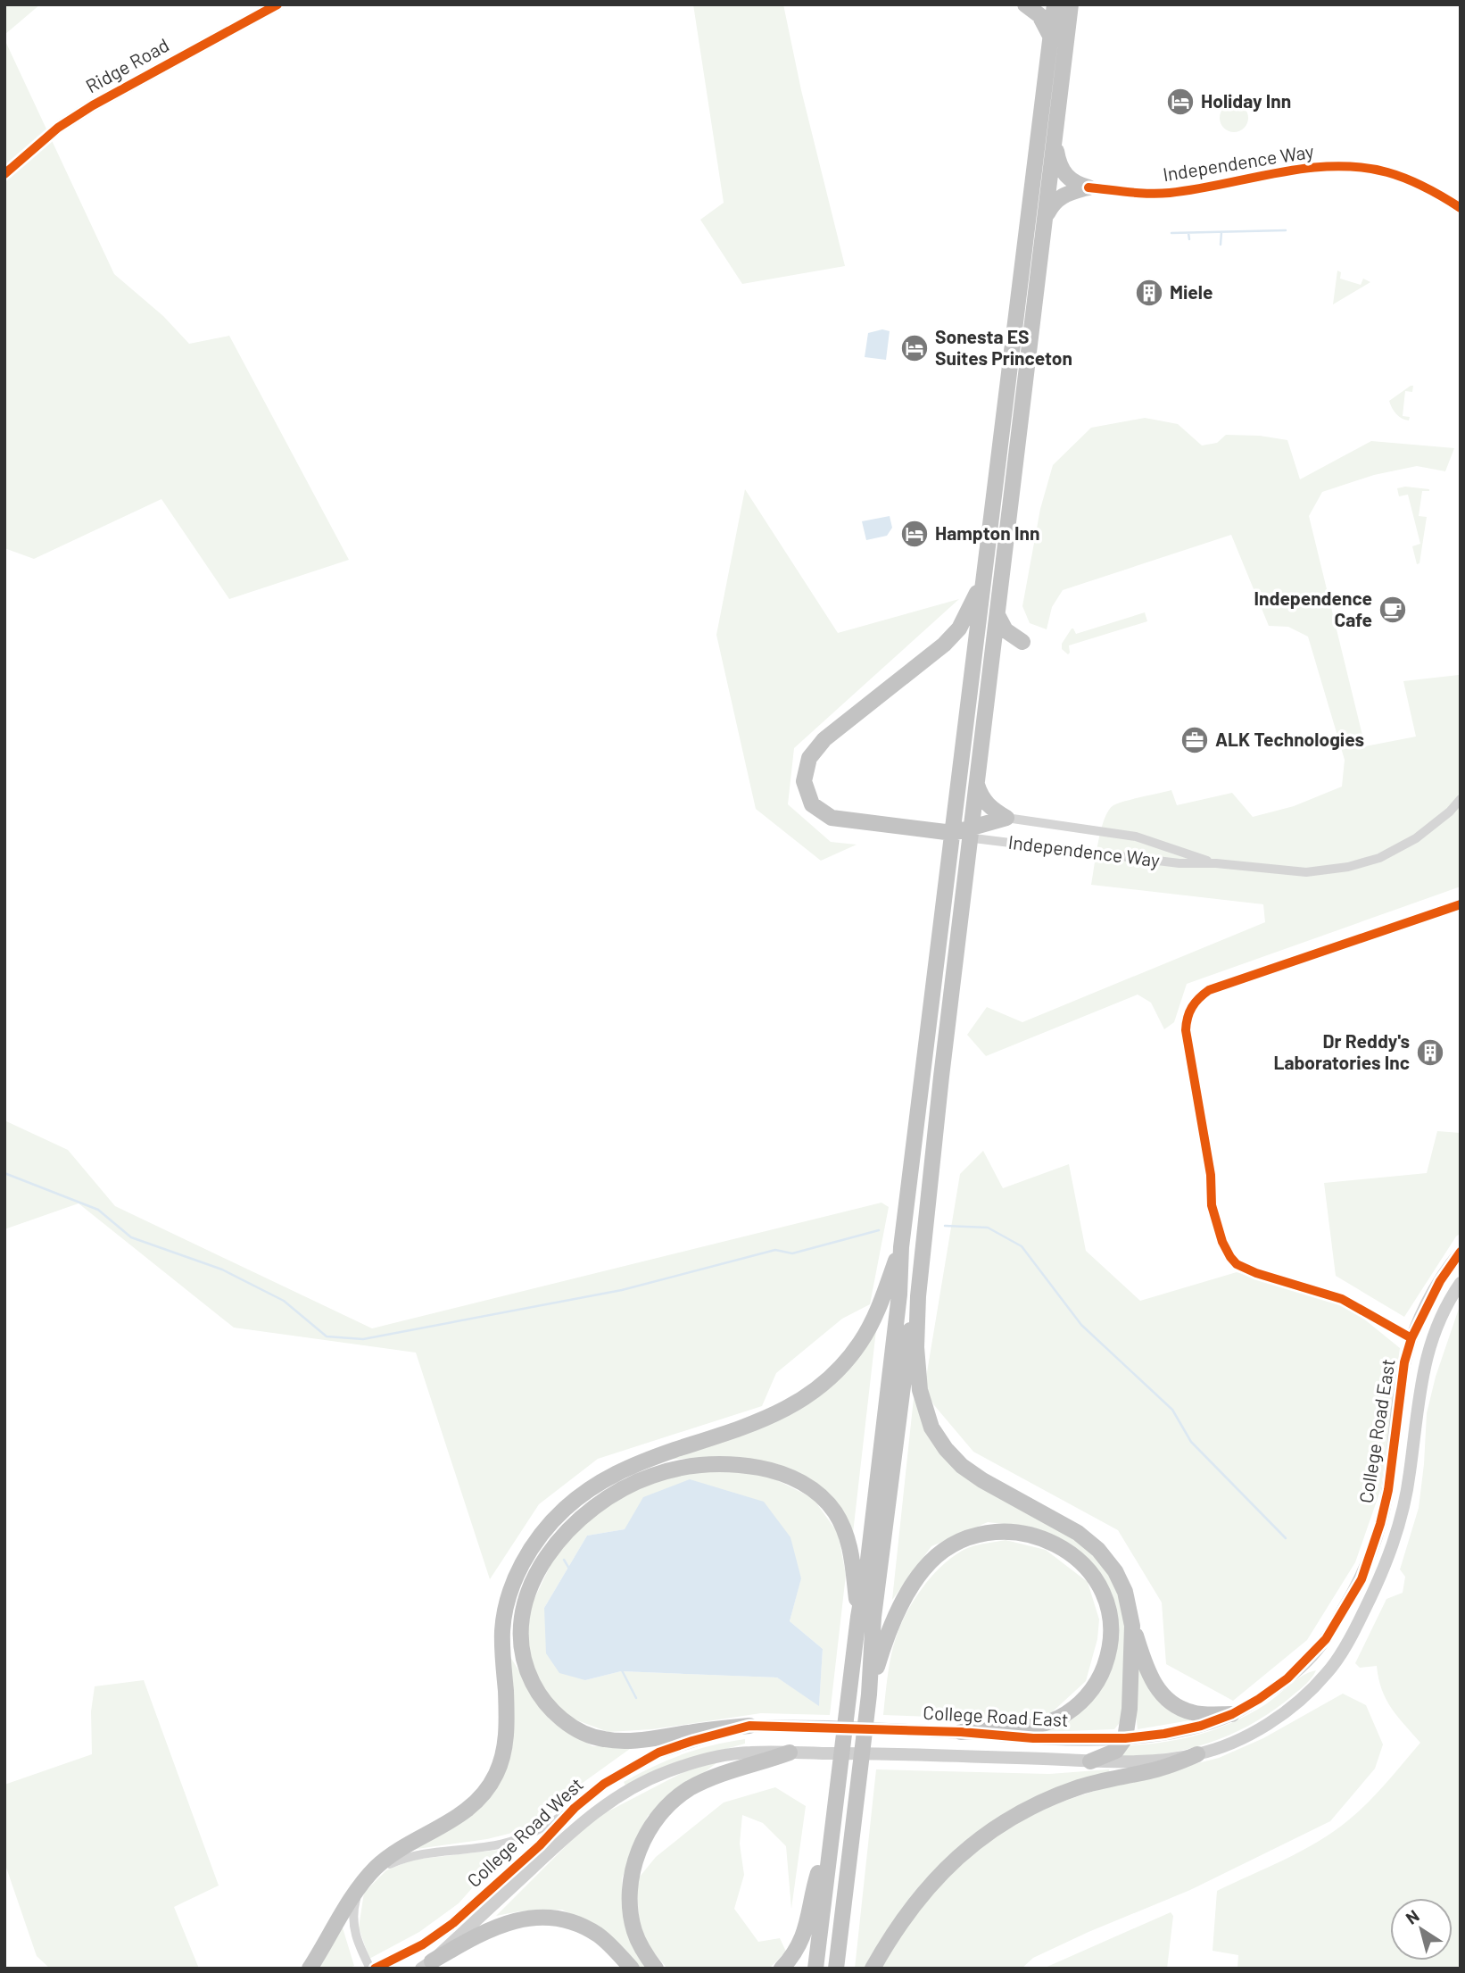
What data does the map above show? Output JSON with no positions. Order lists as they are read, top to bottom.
{
  "streets": {
    "street": [
      "Ridge Road",
      "Independence Way",
      "College Road East",
      "College Road West"
    ]
  },
  "crossings": [
    ["College Road East", "College Road West"]
  ],
  "places": {
    "hotel": ["Holiday Inn", "Sonesta ES Suites Princeton", "Hampton Inn"],
    "building": ["Miele", "Dr Reddy's Laboratories Inc"],
    "cafe": ["Independence Cafe"],
    "office": ["ALK Technologies"]
  },
  "north": "top left"
}
